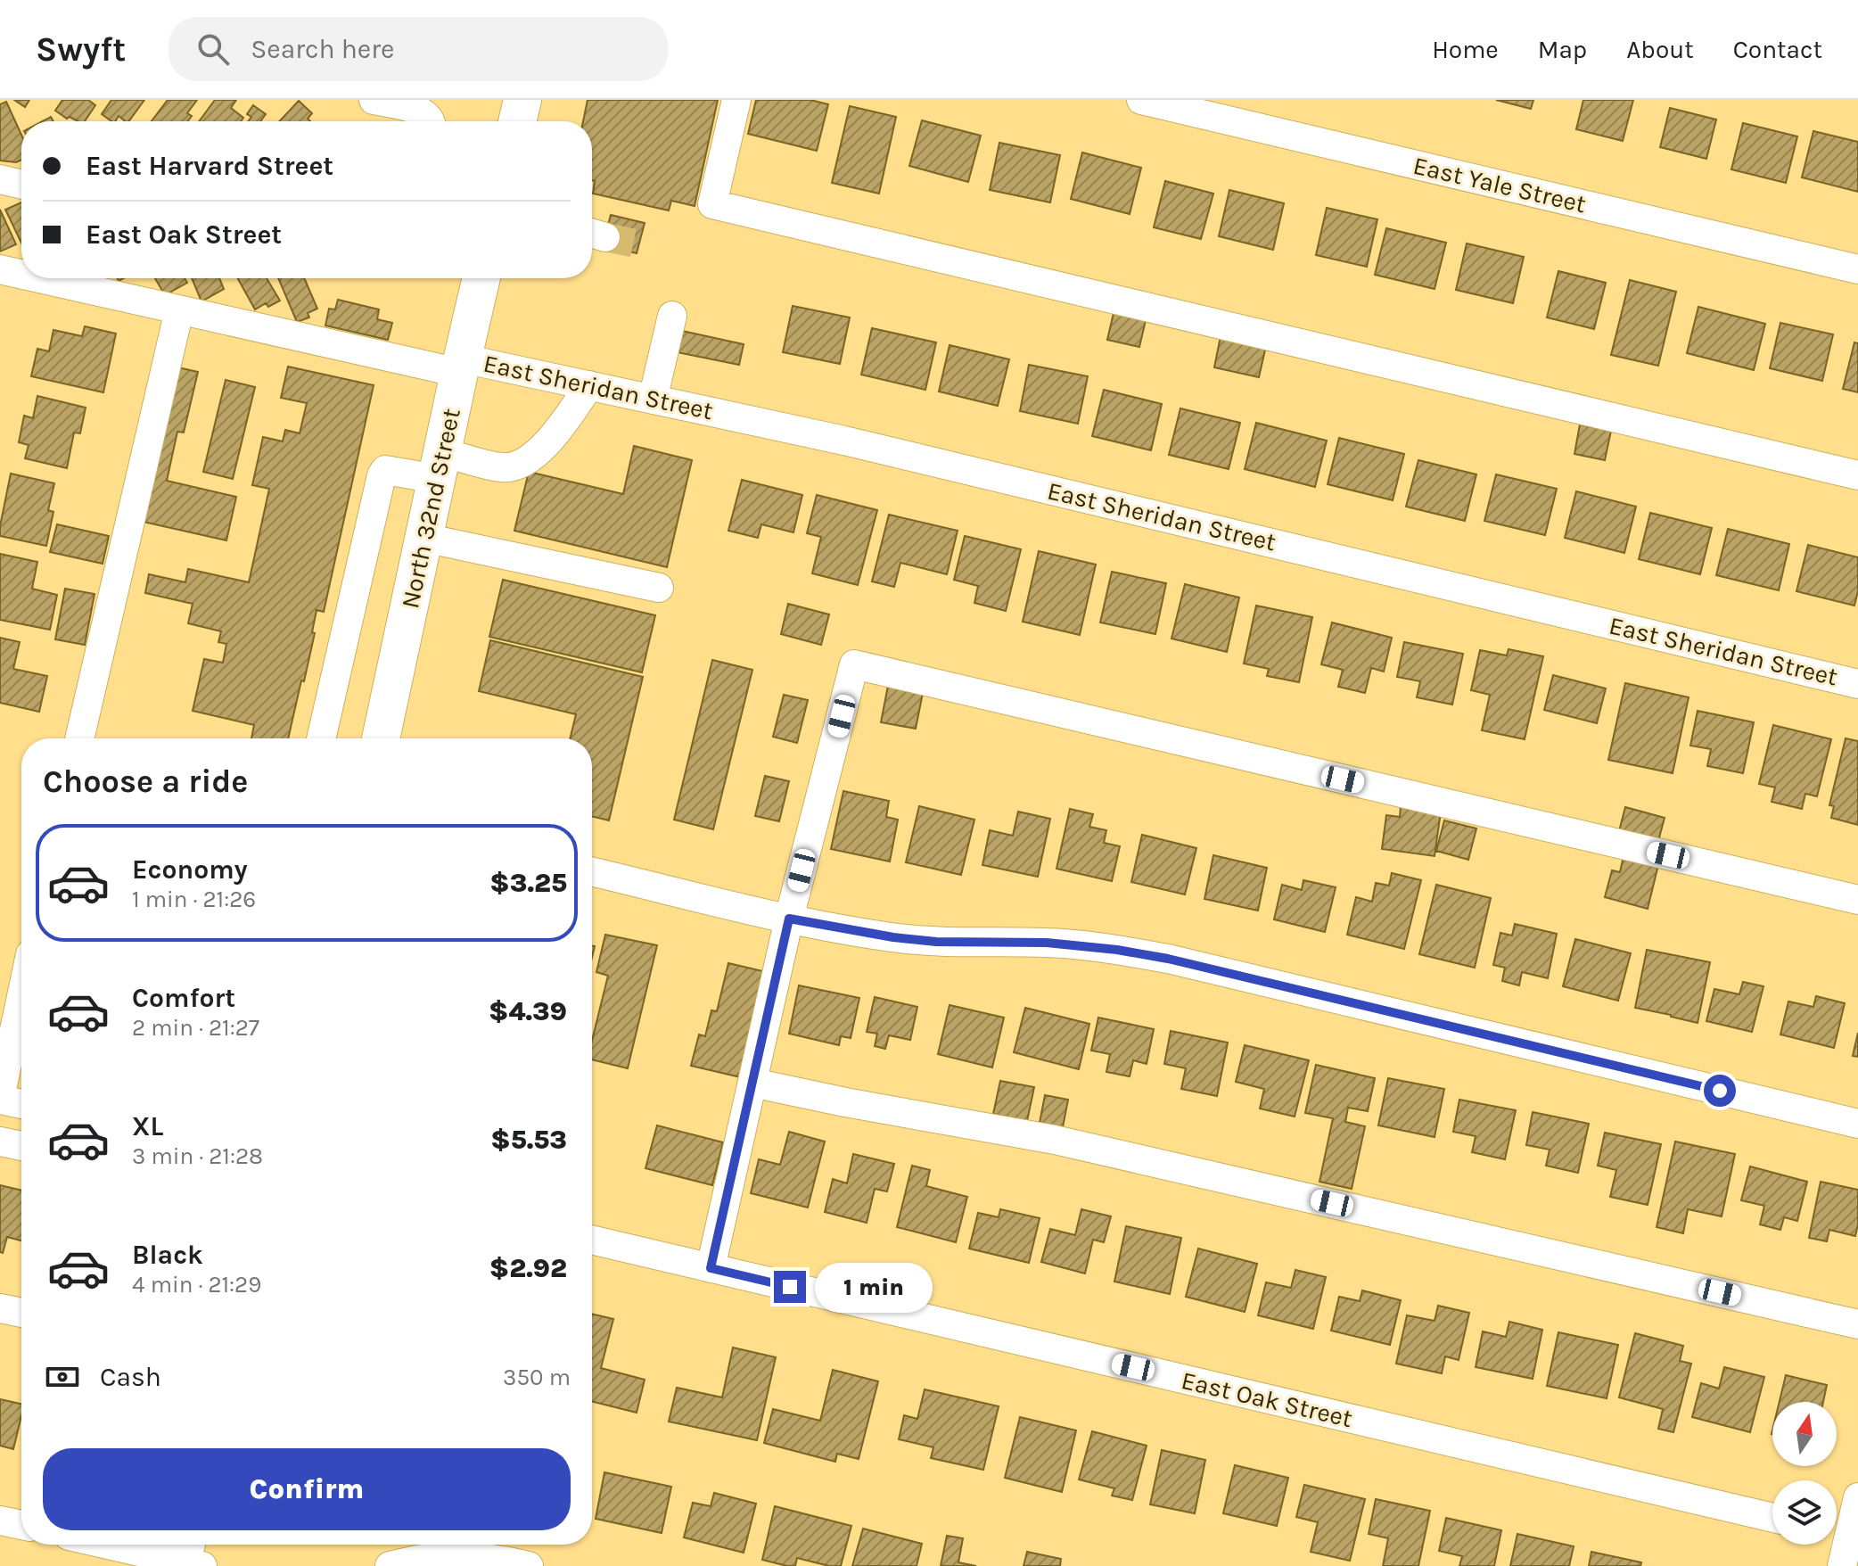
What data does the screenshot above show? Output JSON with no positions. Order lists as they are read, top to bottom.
{
  "streets": {
    "main road": ["North 32nd Street"],
    "street": ["East Yale Street", "East Sheridan Street", "East Oak Street"]
  },
  "crossings": [
    ["East Sheridan Street", "North 32nd Street"]
  ],
  "north": "top",
  "page": {
    "header": "Swyft",
    "search": "Search here",
    "nav": [
      "Home",
      "Map",
      "About",
      "Contact"
    ],
    "banner": ["East Harvard Street", "East Oak Street"],
    "heading": "Choose a ride",
    "list": [
      {
        "name": "Economy",
        "note": "1 min · 21:26",
        "value": "$3.25"
      },
      {
        "name": "Comfort",
        "note": "2 min · 21:27",
        "value": "$4.39"
      },
      {
        "name": "XL",
        "note": "3 min · 21:28",
        "value": "$5.53"
      },
      {
        "name": "Black",
        "note": "4 min · 21:29",
        "value": "$2.92"
      }
    ],
    "bubble": "1 min",
    "pay": ["Cash", "350 m"],
    "buttons": "Confirm"
  }
}
